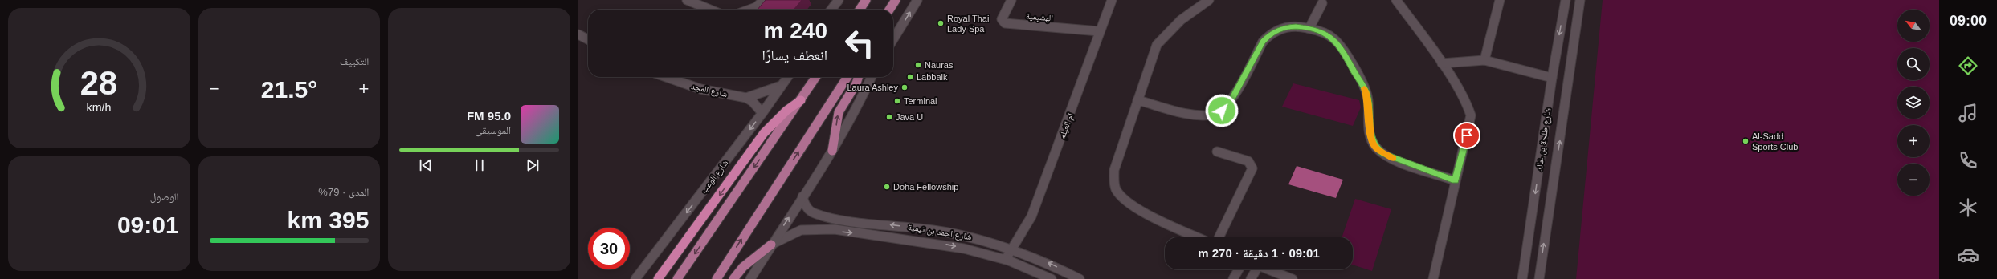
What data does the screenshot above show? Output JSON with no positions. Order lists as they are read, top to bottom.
{
  "streets": {
    "street": [
      "الهشيمية",
      "شارع المجد",
      "ام الغيلم",
      "شارع طلحة بن خالد",
      "شارع الوعب",
      "شارع احمد بن تيمية"
    ]
  },
  "crossings": [
    ["الهشيمية", "ام الغيلم"],
    ["شارع المجد", "شارع الوعب"],
    ["ام الغيلم", "شارع احمد بن تيمية"]
  ],
  "one_way": ["شارع الوعب"],
  "places": [
    "Royal Thai Lady Spa",
    "Nauras",
    "Labbaik",
    "Laura Ashley",
    "Terminal",
    "Java U",
    "Al-Sadd Sports Club",
    "Doha Fellowship"
  ],
  "north": "top left",
  "page": {
    "tabs": "09:00",
    "tile": [
      "التكييف",
      ["المدى · 79%", "395 km"],
      ["الوصول", "09:01"]
    ],
    "map_buttons": ["+", "−"],
    "turn": ["240 m", "انعطف يسارًا"],
    "heat": ["−", "21.5°", "+"],
    "song": ["95.0 FM", "الموسيقى"],
    "limit": "30",
    "trip": "09:01 · 1 دقيقة · 270 m",
    "gauge": ["28", "km/h"]
  }
}
